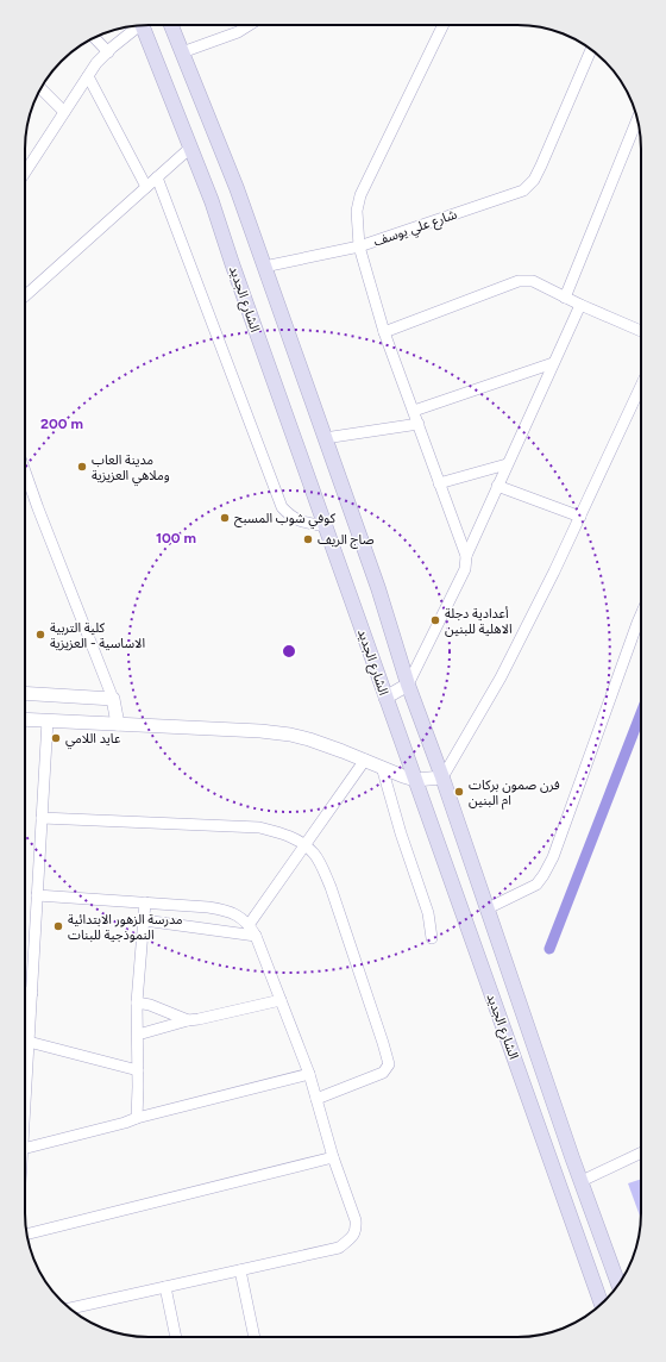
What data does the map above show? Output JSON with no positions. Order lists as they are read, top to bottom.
{
  "streets": {
    "main road": ["الشارع الجديد"],
    "street": ["شارع علي يوسف"]
  },
  "places": [
    "مدينة العاب وملاهي العزيزية",
    "كوفي شوب المسبح",
    "صاج الريف",
    "أعدادية دجلة الاهلية للبنين",
    "كلية التربية الاساسية - العزيزية",
    "عايد اللامي",
    "فرن صمون بركات ام البنين",
    "مدرسة الزهور الابتدائية النموذجية للبنات"
  ],
  "rings": ["200 m", "100 m"]
}
